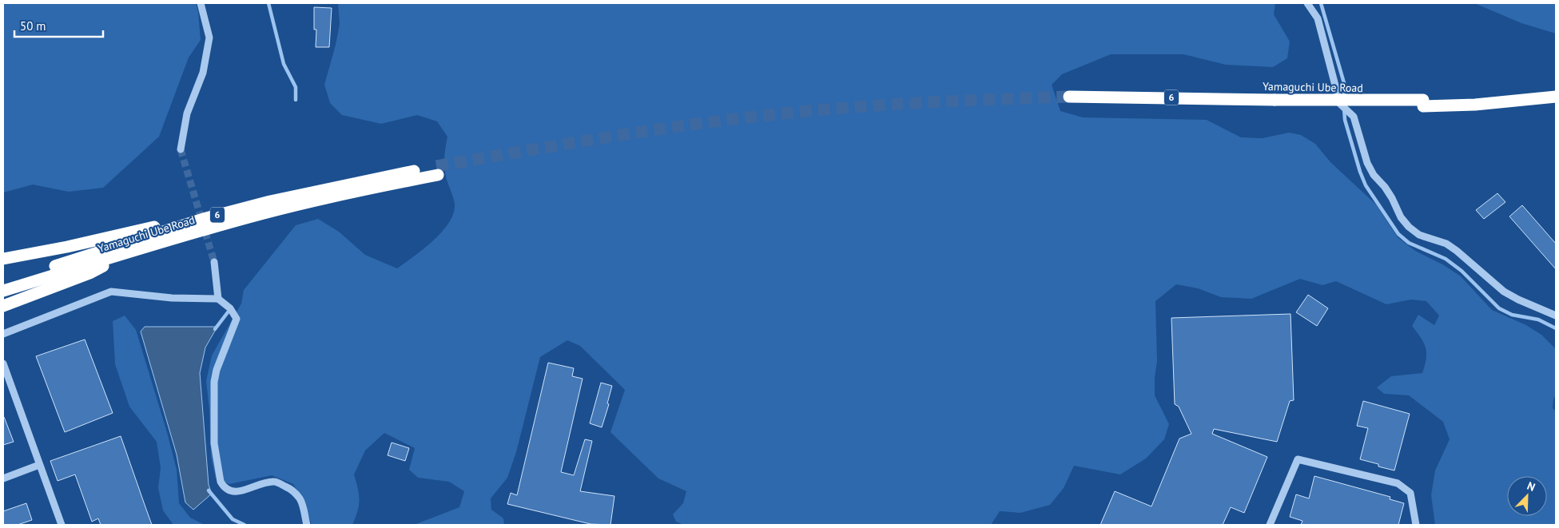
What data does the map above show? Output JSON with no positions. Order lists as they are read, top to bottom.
{
  "streets": {
    "highway": ["Yamaguchi Ube Road", "6"]
  },
  "scale_bar": "50 m",
  "north": "top right"
}
